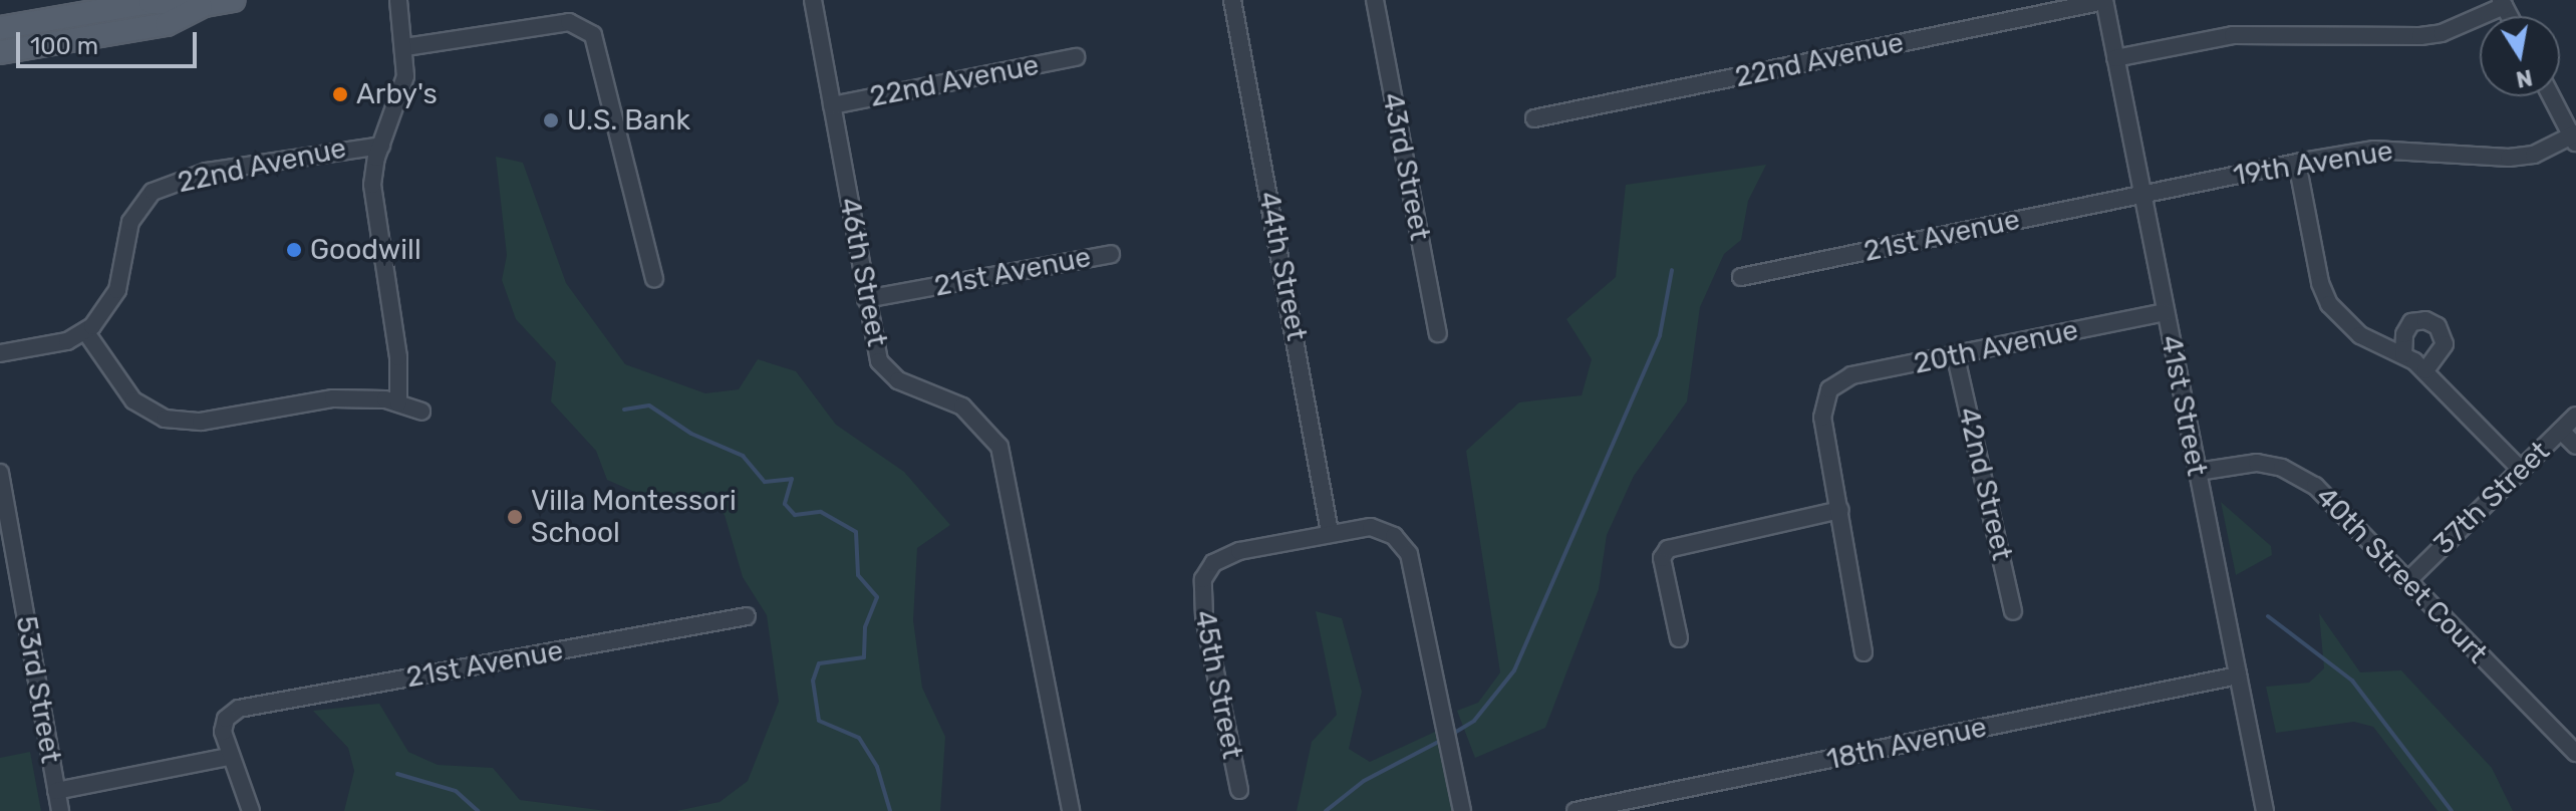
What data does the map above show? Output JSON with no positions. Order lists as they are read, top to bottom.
{
  "streets": {
    "street": [
      "22nd Avenue",
      "19th Avenue",
      "43rd Street",
      "21st Avenue",
      "44th Street",
      "46th Street",
      "20th Avenue",
      "41st Street",
      "42nd Street",
      "37th Street",
      "40th Street Court",
      "45th Street",
      "53rd Street",
      "18th Avenue"
    ]
  },
  "crossings": [
    ["22nd Avenue", "46th Street"],
    ["22nd Avenue", "41st Street"],
    ["19th Avenue", "21st Avenue"],
    ["19th Avenue", "41st Street"],
    ["21st Avenue", "46th Street"],
    ["21st Avenue", "41st Street"],
    ["44th Street", "45th Street"],
    ["20th Avenue", "41st Street"],
    ["20th Avenue", "42nd Street"],
    ["41st Street", "40th Street Court"],
    ["41st Street", "18th Avenue"],
    ["37th Street", "40th Street Court"]
  ],
  "places": [
    "Arby's",
    "U.S. Bank",
    "Goodwill",
    "Villa Montessori School"
  ],
  "scale_bar": "100 m",
  "north": "bottom"
}
